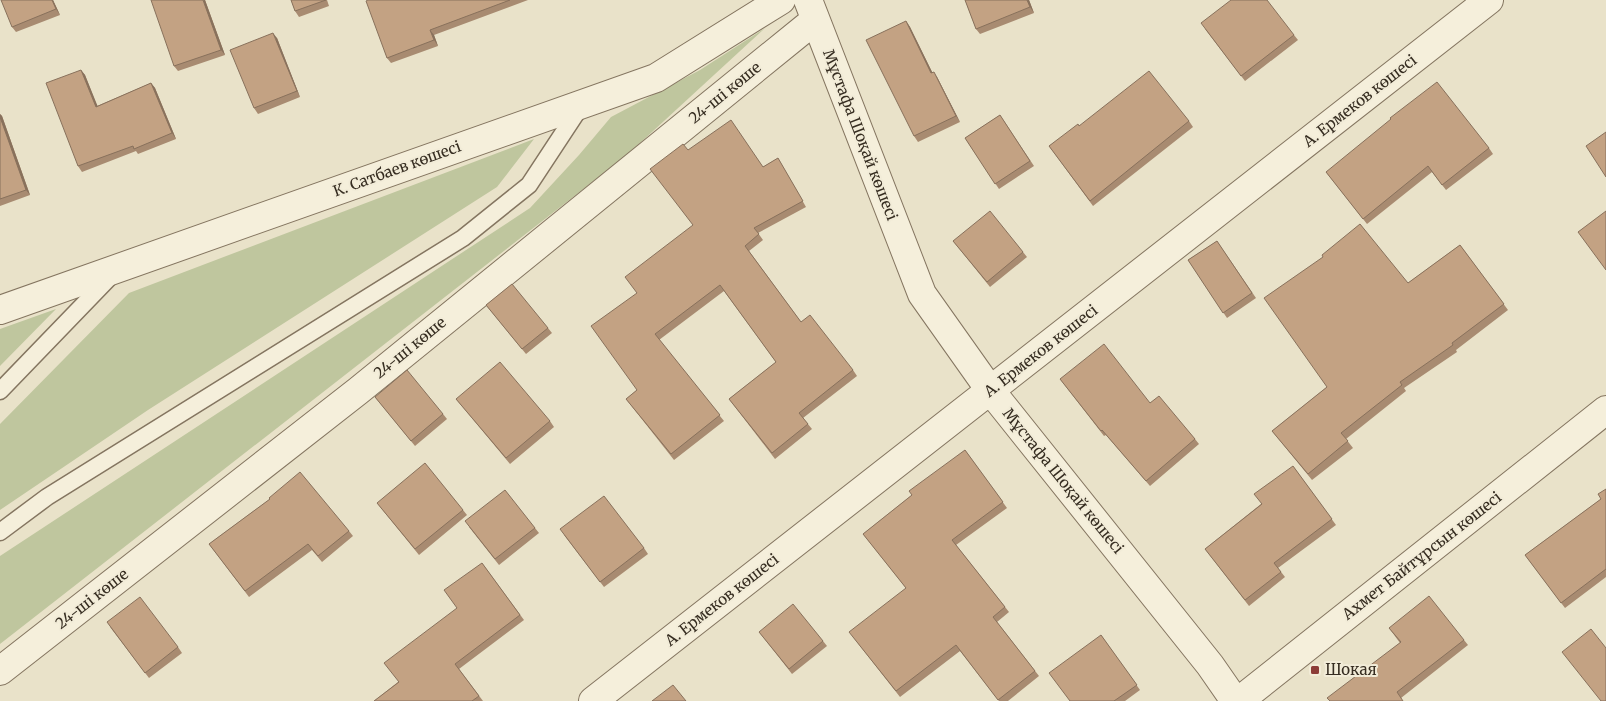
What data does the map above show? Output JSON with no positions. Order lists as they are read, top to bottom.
{
  "streets": {
    "street": [
      "24-ші көше",
      "А. Ермеков көшесі",
      "Мұстафа Шоқай көшесі",
      "К. Сатбаев көшесі",
      "Ахмет Байтұрсын көшесі"
    ]
  },
  "crossings": [
    ["24-ші көше", "Мұстафа Шоқай көшесі"],
    ["А. Ермеков көшесі", "Мұстафа Шоқай көшесі"]
  ],
  "places": {
    "transit": ["Шокая"]
  }
}
